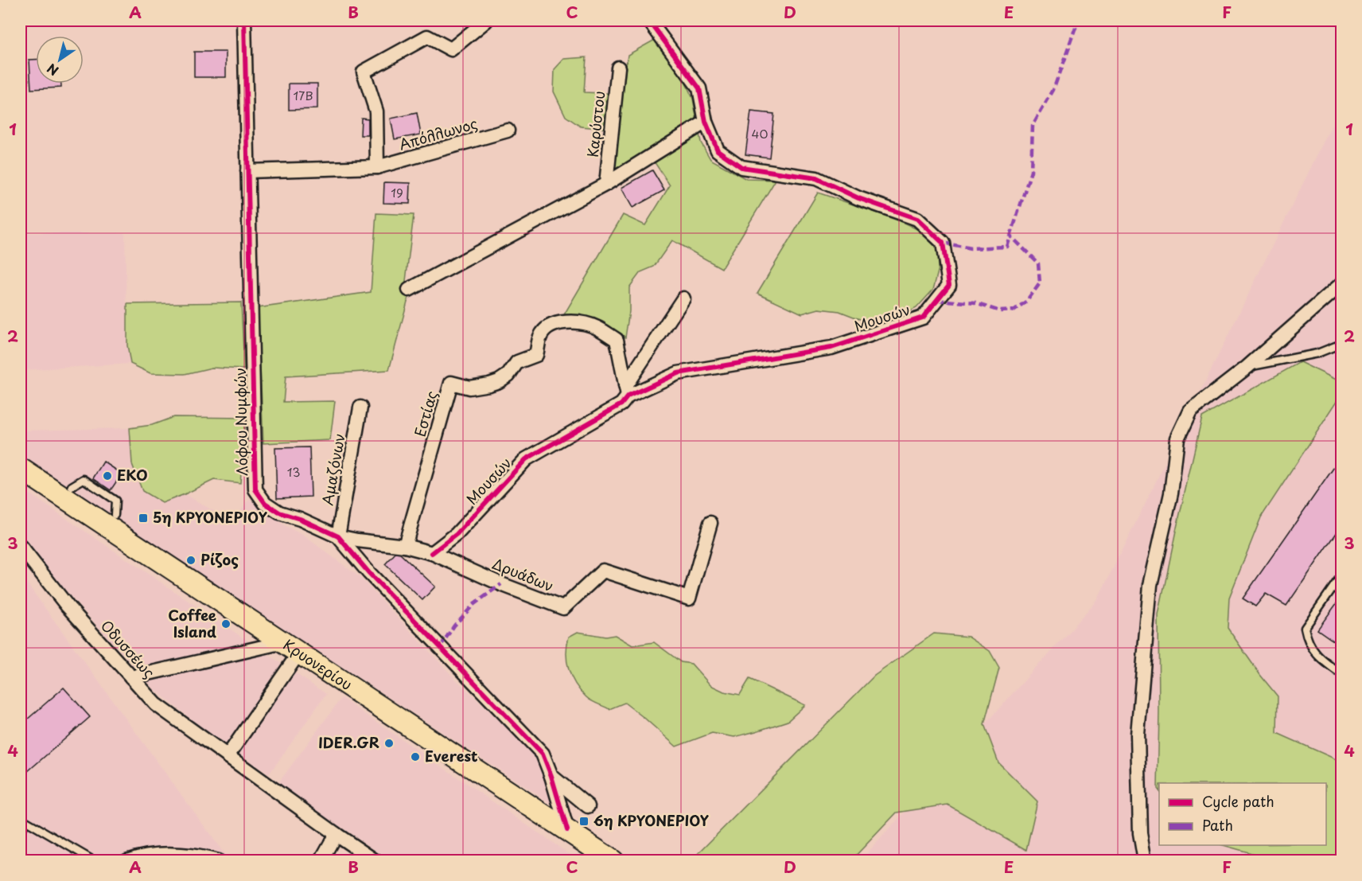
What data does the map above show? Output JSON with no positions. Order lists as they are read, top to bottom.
{
  "streets": {
    "main road": ["Κρυονερίου"],
    "street": [
      "Καρύστου",
      "Απόλλωνος",
      "Μουσών",
      "Εστίας",
      "Λόφου Νυμφών",
      "Αμαζόνων",
      "Δρυάδων",
      "Οδυσσέως"
    ]
  },
  "crossings": [
    ["Απόλλωνος", "Λόφου Νυμφών"],
    ["Μουσών", "Εστίας"],
    ["Μουσών", "Δρυάδων"],
    ["Εστίας", "Δρυάδων"],
    ["Λόφου Νυμφών", "Αμαζόνων"],
    ["Λόφου Νυμφών", "Δρυάδων"],
    ["Λόφου Νυμφών", "Κρυονερίου"],
    ["Αμαζόνων", "Δρυάδων"]
  ],
  "places": {
    "other": [
      "EKO",
      "Ρίζος",
      "Coffee Island",
      "IDER.GR",
      "Everest"
    ],
    "transit": ["5η ΚΡΥΟΝΕΡΙΟΥ", "6η ΚΡΥΟΝΕΡΙΟΥ"]
  },
  "house_numbers": [
    "17Β",
    "40",
    "19",
    "13"
  ],
  "legend": ["Cycle path", "Path"],
  "north": "bottom left",
  "grid": {
    "columns": [
      "A",
      "B",
      "C",
      "D",
      "E",
      "F"
    ],
    "rows": [
      "1",
      "2",
      "3",
      "4"
    ]
  }
}
